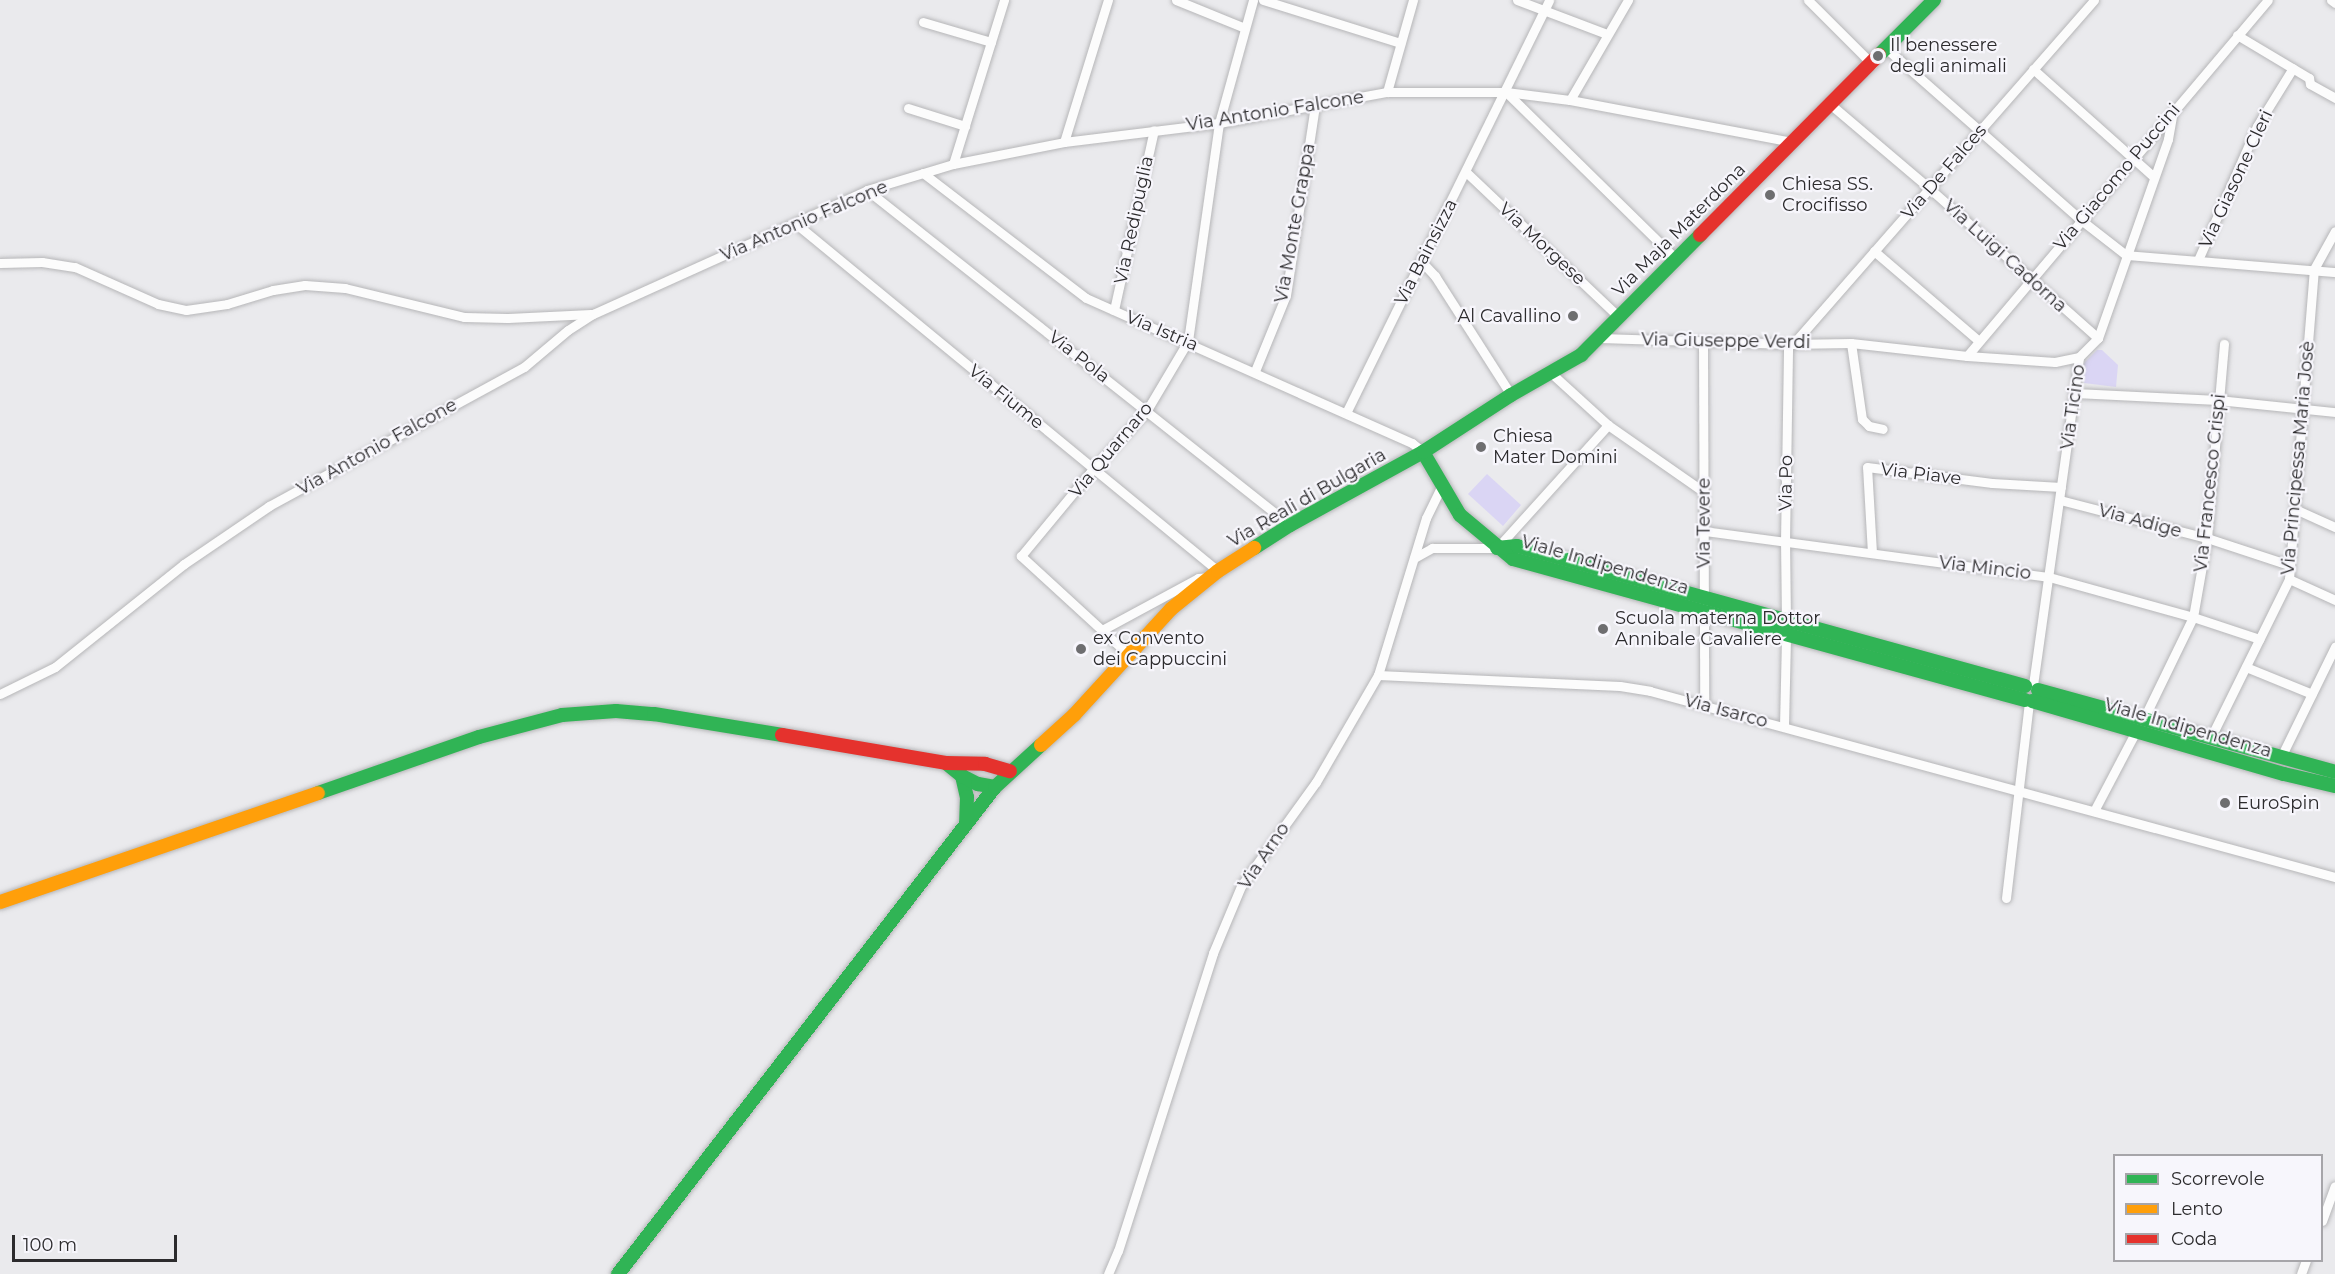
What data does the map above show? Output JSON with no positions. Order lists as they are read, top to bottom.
{
  "streets": {
    "street": [
      "Via Antonio Falcone",
      "Via De Falces",
      "Via Giacomo Puccini",
      "Via Giasone Cleri",
      "Via Redipuglia",
      "Via Monte Grappa",
      "Via Maja Materdona",
      "Via Morgese",
      "Via Bainsizza",
      "Via Luigi Cadorna",
      "Via Istria",
      "Via Giuseppe Verdi",
      "Via Pola",
      "Via Fiume",
      "Via Ticino",
      "Via Quarnaro",
      "Via Principessa Maria Josè",
      "Via Piave",
      "Via Po",
      "Via Francesco Crispi",
      "Via Reali di Bulgaria",
      "Via Adige",
      "Via Tevere",
      "Viale Indipendenza",
      "Via Mincio",
      "Via Isarco",
      "Via Arno"
    ]
  },
  "crossings": [
    ["Via Antonio Falcone", "Via Redipuglia"],
    ["Via Antonio Falcone", "Via Monte Grappa"],
    ["Via Antonio Falcone", "Via Maja Materdona"],
    ["Via Antonio Falcone", "Via Bainsizza"],
    ["Via Antonio Falcone", "Via Istria"],
    ["Via Antonio Falcone", "Via Pola"],
    ["Via Antonio Falcone", "Via Fiume"],
    ["Via Antonio Falcone", "Via Quarnaro"],
    ["Via De Falces", "Via Luigi Cadorna"],
    ["Via De Falces", "Via Giuseppe Verdi"],
    ["Via De Falces", "Via Po"],
    ["Via Giacomo Puccini", "Via Luigi Cadorna"],
    ["Via Giacomo Puccini", "Via Giuseppe Verdi"],
    ["Via Giacomo Puccini", "Via Ticino"],
    ["Via Redipuglia", "Via Istria"],
    ["Via Monte Grappa", "Via Istria"],
    ["Via Maja Materdona", "Via Morgese"],
    ["Via Maja Materdona", "Via Luigi Cadorna"],
    ["Via Maja Materdona", "Via Istria"],
    ["Via Maja Materdona", "Via Giuseppe Verdi"],
    ["Via Maja Materdona", "Via Reali di Bulgaria"],
    ["Via Maja Materdona", "Viale Indipendenza"],
    ["Via Morgese", "Via Bainsizza"],
    ["Via Bainsizza", "Via Istria"],
    ["Via Luigi Cadorna", "Via Ticino"],
    ["Via Istria", "Via Quarnaro"],
    ["Via Istria", "Via Reali di Bulgaria"],
    ["Via Istria", "Viale Indipendenza"],
    ["Via Giuseppe Verdi", "Via Ticino"],
    ["Via Giuseppe Verdi", "Via Po"],
    ["Via Giuseppe Verdi", "Via Tevere"],
    ["Via Pola", "Via Quarnaro"],
    ["Via Pola", "Via Reali di Bulgaria"],
    ["Via Fiume", "Via Quarnaro"],
    ["Via Fiume", "Via Reali di Bulgaria"],
    ["Via Ticino", "Via Piave"],
    ["Via Ticino", "Via Adige"],
    ["Via Ticino", "Viale Indipendenza"],
    ["Via Ticino", "Via Mincio"],
    ["Via Ticino", "Via Isarco"],
    ["Via Quarnaro", "Via Reali di Bulgaria"],
    ["Via Principessa Maria Josè", "Via Adige"],
    ["Via Principessa Maria Josè", "Viale Indipendenza"],
    ["Via Principessa Maria Josè", "Via Mincio"],
    ["Via Piave", "Via Mincio"],
    ["Via Po", "Viale Indipendenza"],
    ["Via Po", "Via Mincio"],
    ["Via Po", "Via Isarco"],
    ["Via Francesco Crispi", "Via Adige"],
    ["Via Francesco Crispi", "Viale Indipendenza"],
    ["Via Francesco Crispi", "Via Mincio"],
    ["Via Reali di Bulgaria", "Viale Indipendenza"],
    ["Via Tevere", "Viale Indipendenza"],
    ["Via Tevere", "Via Mincio"],
    ["Via Tevere", "Via Isarco"],
    ["Viale Indipendenza", "Via Arno"],
    ["Via Isarco", "Via Arno"]
  ],
  "places": [
    "Il benessere degli animali",
    "Chiesa SS. Crocifisso",
    "Al Cavallino",
    "Chiesa Mater Domini",
    "Scuola materna Dottor Annibale Cavaliere",
    "ex Convento dei Cappuccini",
    "EuroSpin"
  ],
  "legend": ["Scorrevole", "Lento", "Coda"],
  "scale_bar": "100 m"
}
